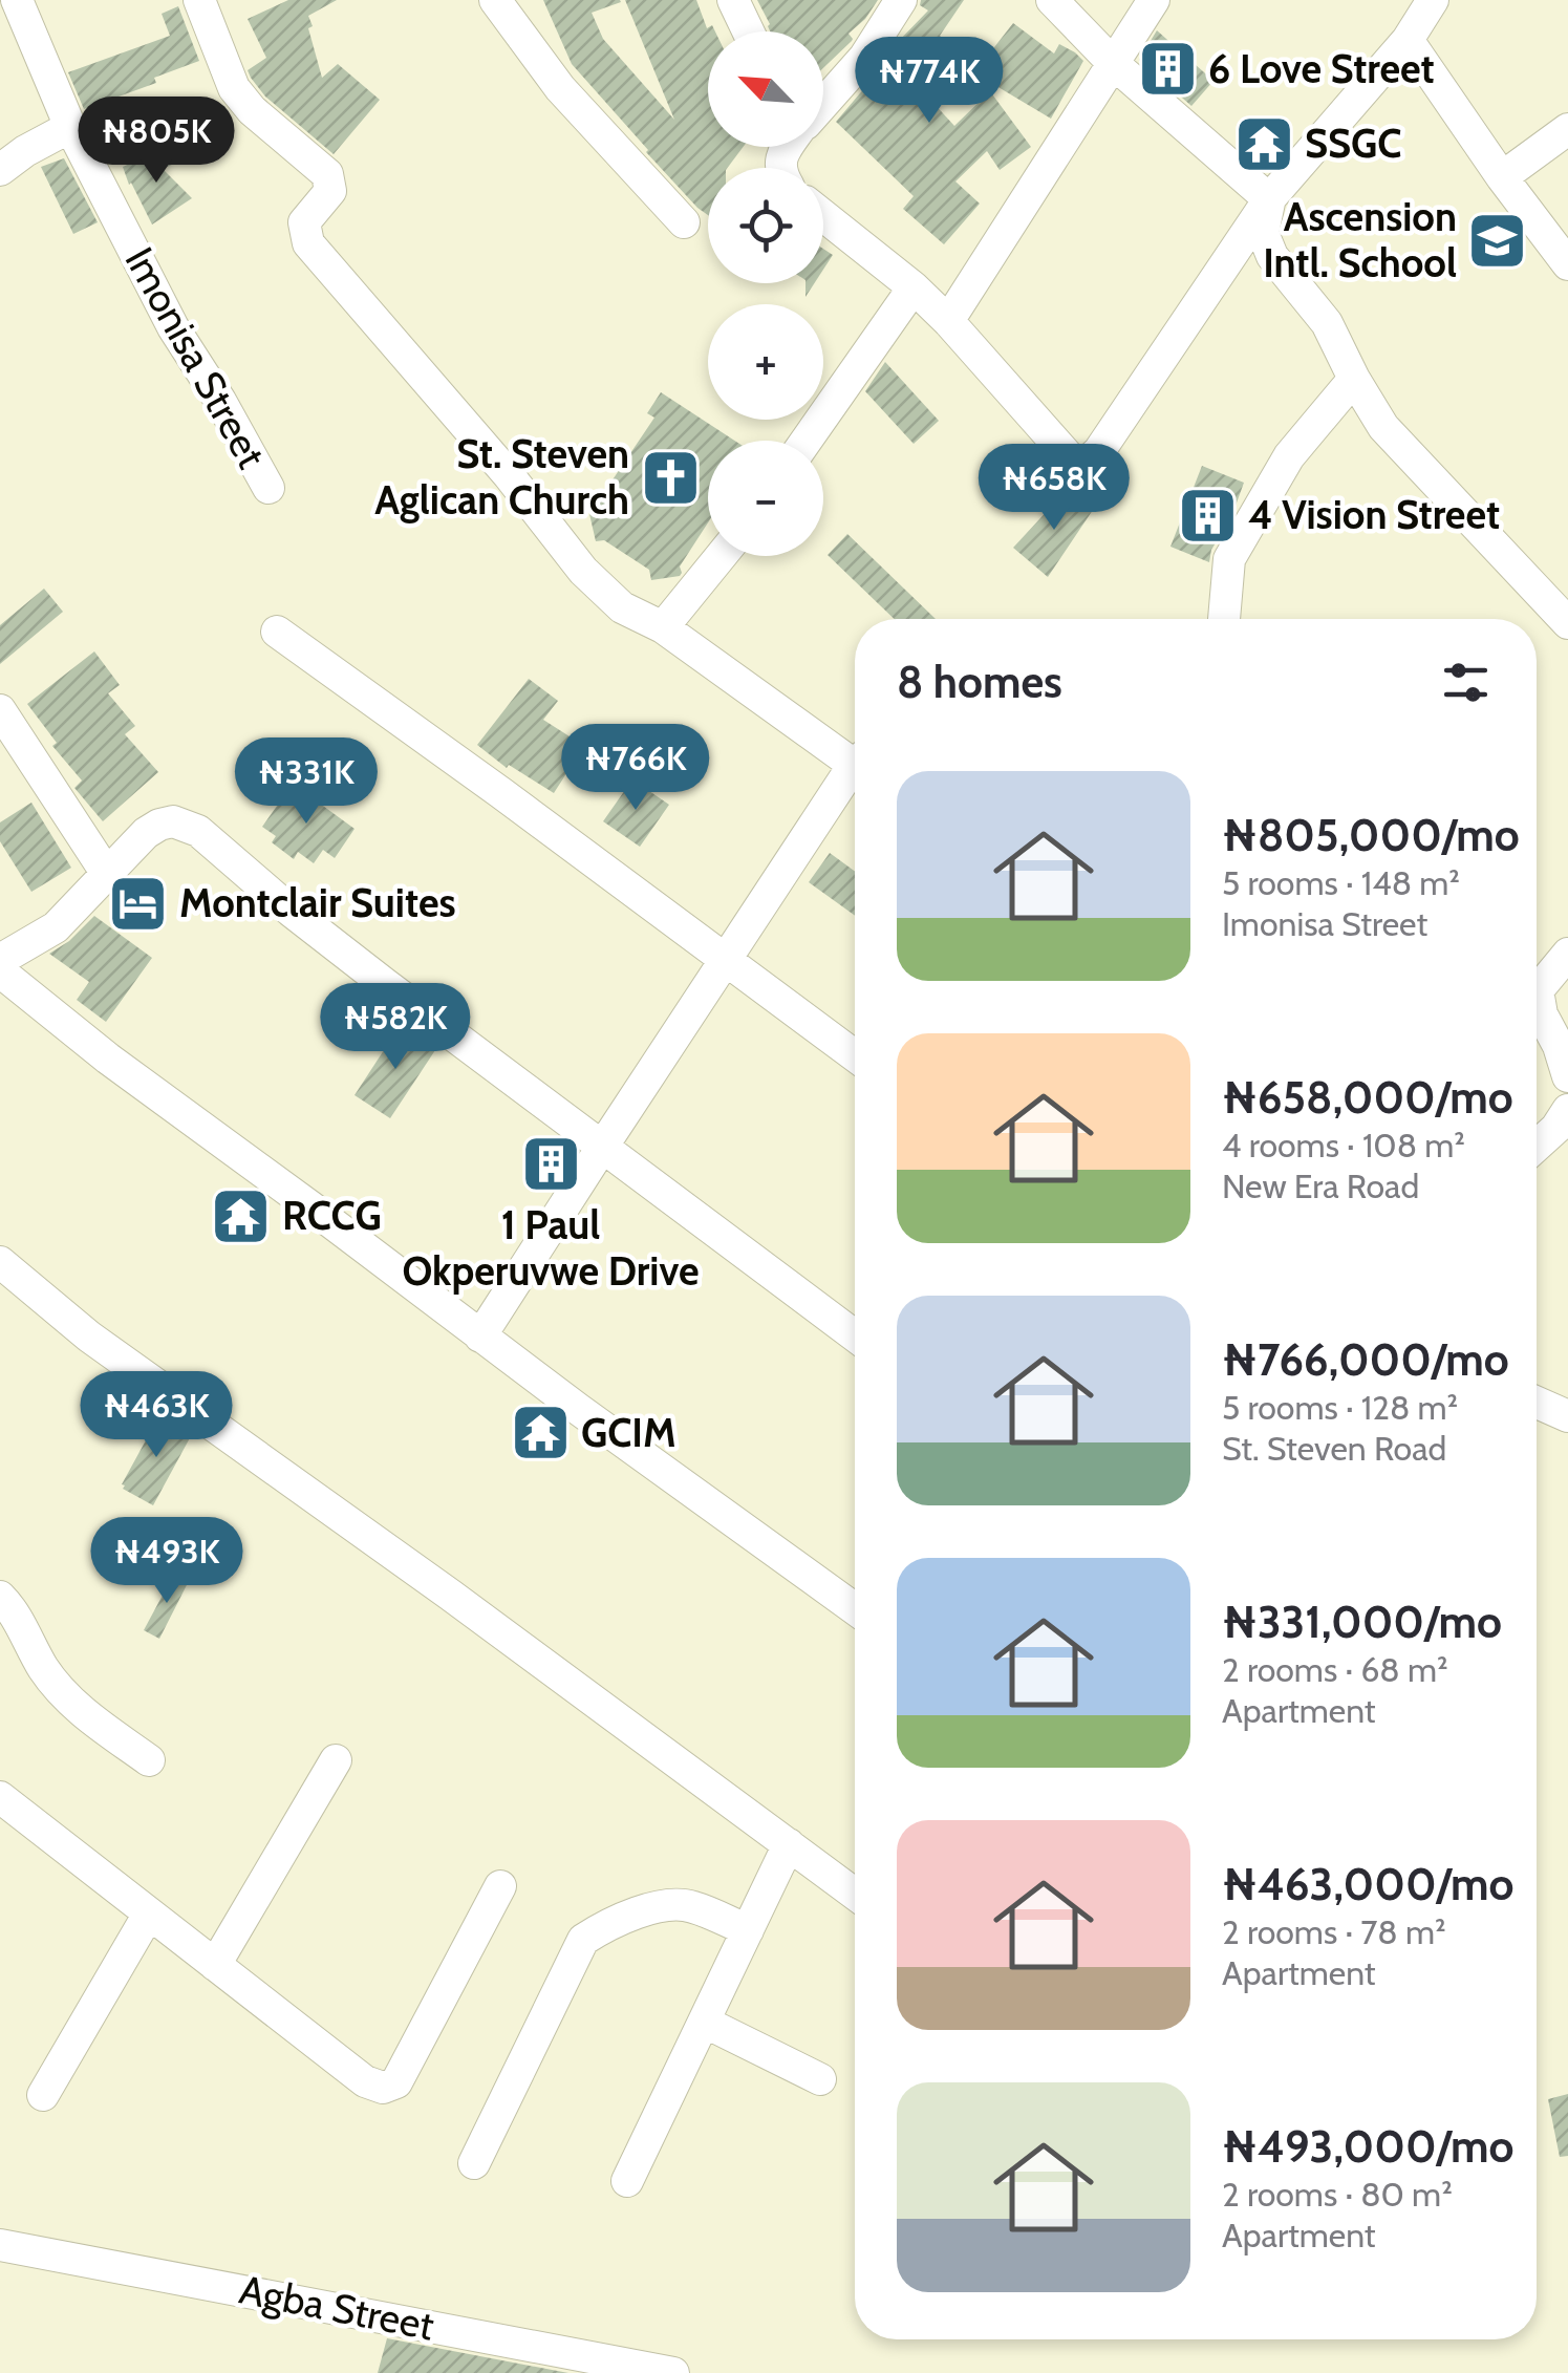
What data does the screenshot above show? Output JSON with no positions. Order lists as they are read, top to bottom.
{
  "streets": {
    "street": ["Imonisa Street", "Agba Street"]
  },
  "places": {
    "building": ["6 Love Street", "4 Vision Street", "1 Paul Okperuvwe Drive"],
    "temple": ["SSGC", "RCCG", "GCIM"],
    "school or university": ["Ascension Intl. School"],
    "church": ["St. Steven Aglican Church"],
    "hotel": ["Montclair Suites"]
  },
  "north": "top left",
  "page": {
    "map_buttons": ["+", "−"],
    "price": [
      "₦774K",
      "₦805K",
      "₦658K",
      "₦766K",
      "₦331K",
      "₦582K",
      "₦463K",
      "₦493K"
    ],
    "heading": "8 homes",
    "list": [
      {
        "name": "₦805,000/mo",
        "note": "5 rooms · 148 m² · Imonisa Street"
      },
      {
        "name": "₦658,000/mo",
        "note": "4 rooms · 108 m² · New Era Road"
      },
      {
        "name": "₦766,000/mo",
        "note": "5 rooms · 128 m² · St. Steven Road"
      },
      {
        "name": "₦331,000/mo",
        "note": "2 rooms · 68 m² · Apartment"
      },
      {
        "name": "₦463,000/mo",
        "note": "2 rooms · 78 m² · Apartment"
      },
      {
        "name": "₦493,000/mo",
        "note": "2 rooms · 80 m² · Apartment"
      }
    ]
  }
}
